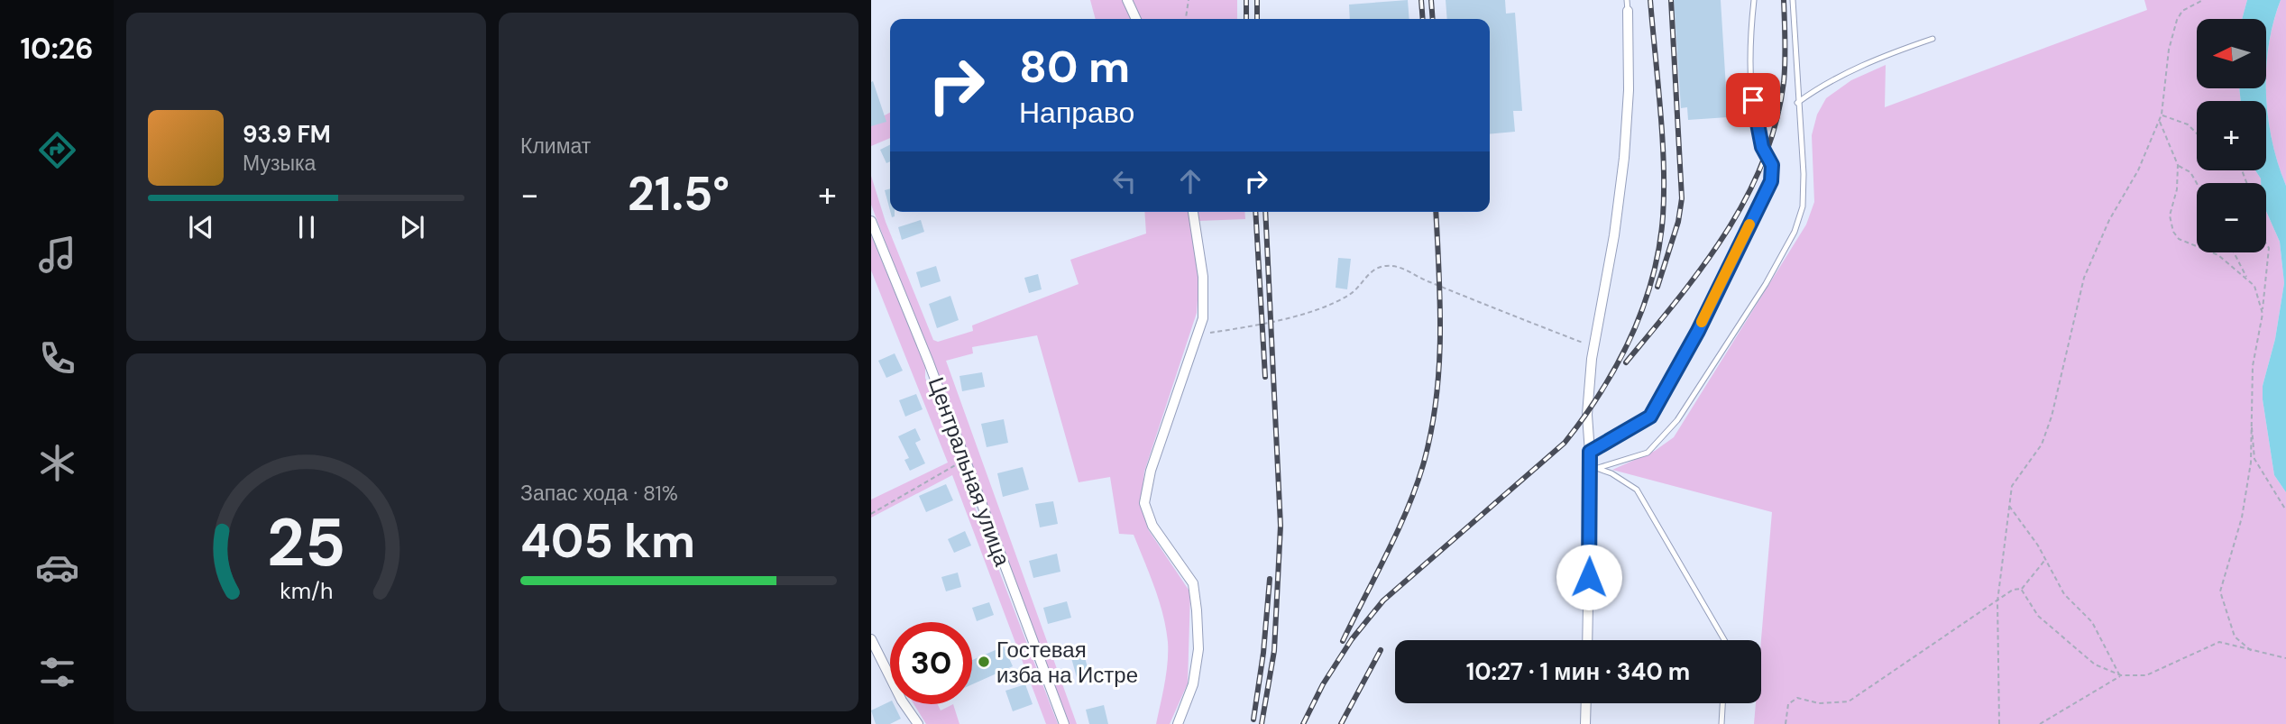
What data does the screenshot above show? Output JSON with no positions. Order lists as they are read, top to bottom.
{
  "streets": {
    "street": ["Центральная улица"]
  },
  "places": ["Гостевая изба на Истре"],
  "north": "left",
  "page": {
    "tabs": "10:26",
    "tile": [
      "Климат",
      ["Запас хода · 81%", "405 km"]
    ],
    "map_buttons": ["+", "−"],
    "turn": ["80 m", "Направо"],
    "song": ["93.9 FM", "Музыка"],
    "heat": ["−", "21.5°", "+"],
    "limit": "30",
    "trip": "10:27 · 1 мин · 340 m",
    "gauge": ["25", "km/h"]
  }
}
